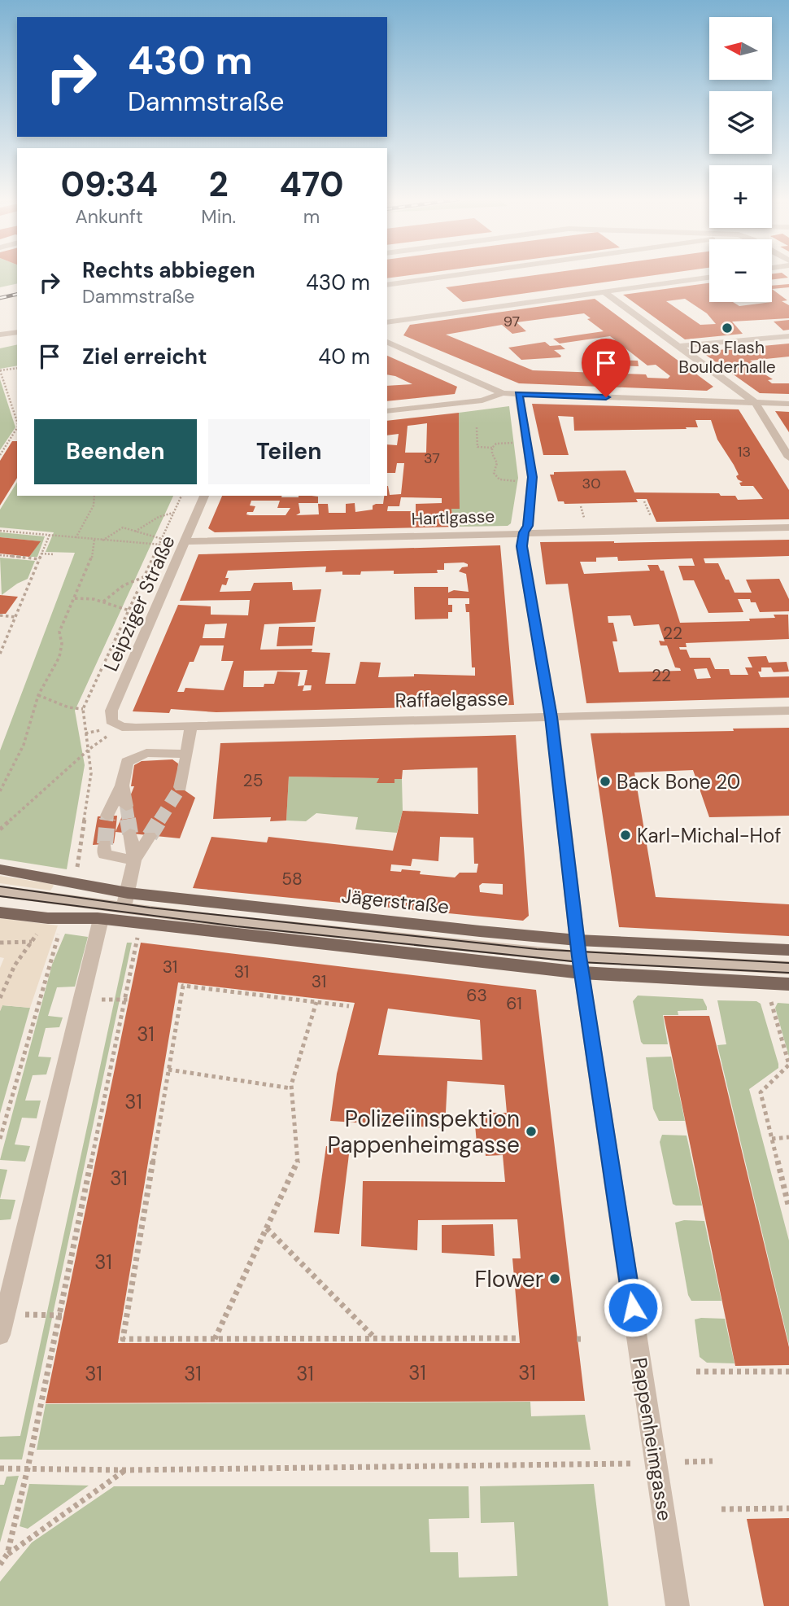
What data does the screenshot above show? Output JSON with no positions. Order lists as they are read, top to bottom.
{
  "streets": {
    "main road": ["Jägerstraße"],
    "street": [
      "Hartlgasse",
      "Leipziger Straße",
      "Raffaelgasse",
      "Pappenheimgasse"
    ]
  },
  "crossings": [
    ["Hartlgasse", "Leipziger Straße"],
    ["Hartlgasse", "Pappenheimgasse"],
    ["Leipziger Straße", "Raffaelgasse"],
    ["Raffaelgasse", "Pappenheimgasse"],
    ["Jägerstraße", "Pappenheimgasse"]
  ],
  "places": [
    "Das Flash Boulderhalle",
    "Back Bone 20",
    "Karl-Michal-Hof",
    "Polizeiinspektion Pappenheimgasse",
    "Flower"
  ],
  "house_numbers": [
    "97",
    "13",
    "37",
    "30",
    "22",
    "22",
    "25",
    "58",
    "31",
    "31",
    "31",
    "63",
    "61",
    "31",
    "31",
    "31",
    "31",
    "31",
    "31",
    "31",
    "31",
    "31"
  ],
  "north": "left",
  "page": {
    "map_buttons": ["+", "−"],
    "turn": ["430 m", "Dammstraße"],
    "eta": [
      "09:34",
      "Ankunft",
      "2",
      "Min.",
      "470",
      "m"
    ],
    "list": [
      {
        "name": "Rechts abbiegen",
        "note": "Dammstraße",
        "value": "430 m"
      },
      {
        "name": "Ziel erreicht",
        "value": "40 m"
      }
    ],
    "buttons": ["Beenden", "Teilen"]
  }
}
